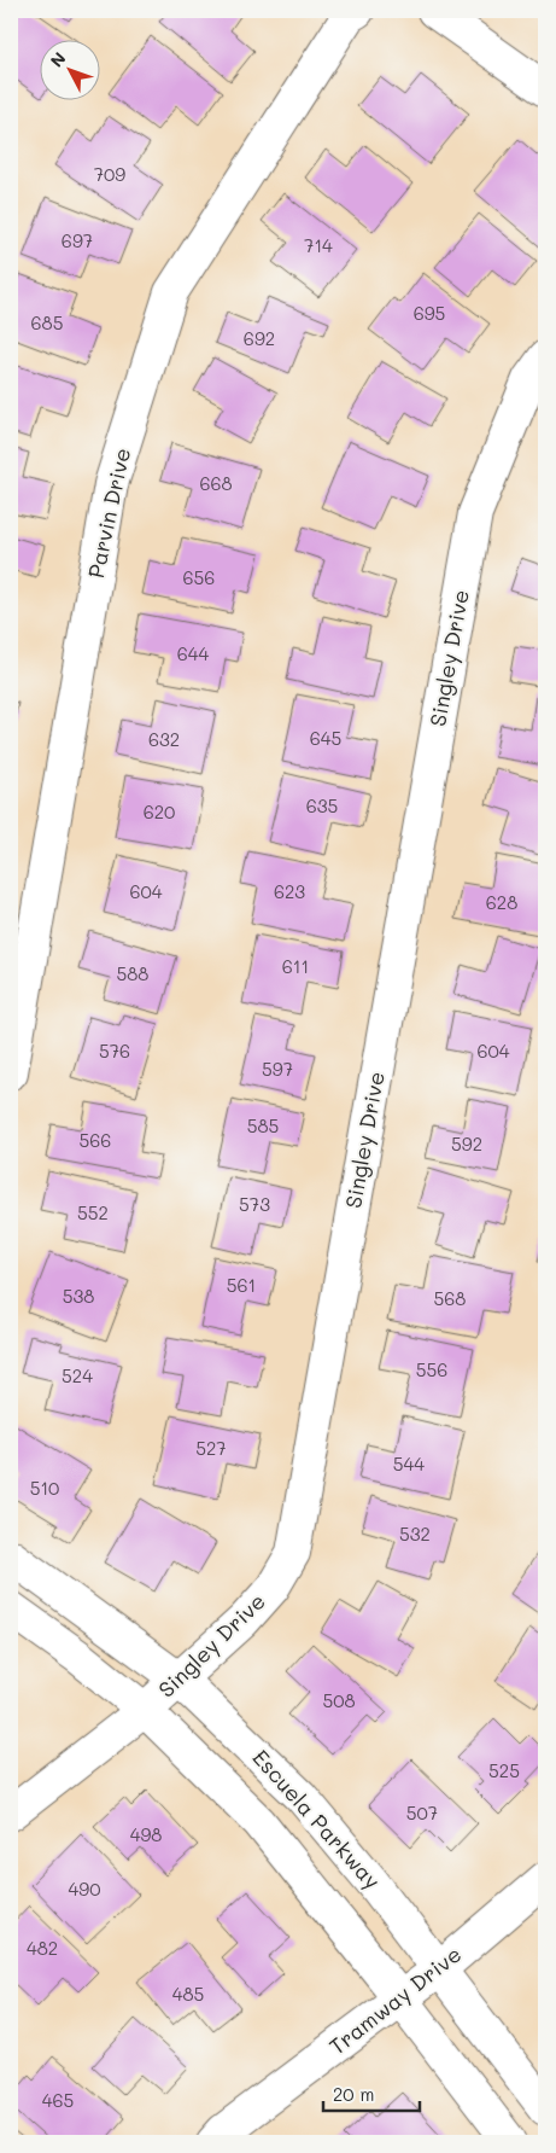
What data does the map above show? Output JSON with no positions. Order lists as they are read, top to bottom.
{
  "streets": {
    "street": [
      "Parvin Drive",
      "Singley Drive",
      "Escuela Parkway",
      "Tramway Drive"
    ]
  },
  "crossings": [
    ["Singley Drive", "Escuela Parkway"],
    ["Escuela Parkway", "Tramway Drive"]
  ],
  "house_numbers": [
    "709",
    "697",
    "714",
    "695",
    "685",
    "692",
    "668",
    "656",
    "644",
    "645",
    "632",
    "635",
    "620",
    "604",
    "623",
    "628",
    "611",
    "588",
    "576",
    "604",
    "597",
    "585",
    "566",
    "592",
    "573",
    "552",
    "561",
    "538",
    "568",
    "556",
    "524",
    "527",
    "544",
    "510",
    "532",
    "508",
    "525",
    "507",
    "498",
    "490",
    "482",
    "485",
    "465"
  ],
  "scale_bar": "20 m",
  "north": "top left"
}
